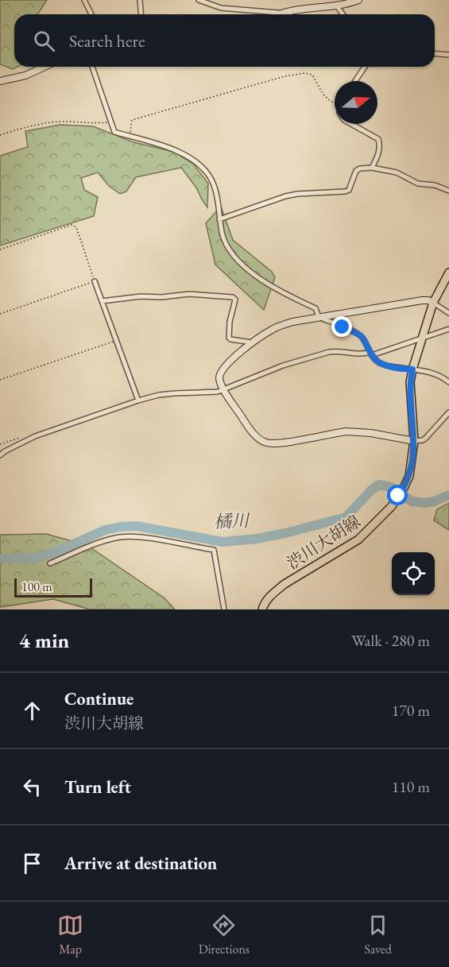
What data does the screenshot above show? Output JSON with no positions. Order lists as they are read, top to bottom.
{
  "streets": {
    "main road": ["渋川大胡線"]
  },
  "water": ["橘川"],
  "scale_bar": "100 m",
  "north": "right",
  "page": {
    "search": "Search here",
    "scale": "100 m",
    "heading": ["4 min", "Walk · 280 m"],
    "list": [
      ["Continue", "渋川大胡線", "170 m"],
      ["Turn left", "110 m"],
      "Arrive at destination"
    ],
    "nav": ["Map", "Directions", "Saved"]
  }
}
